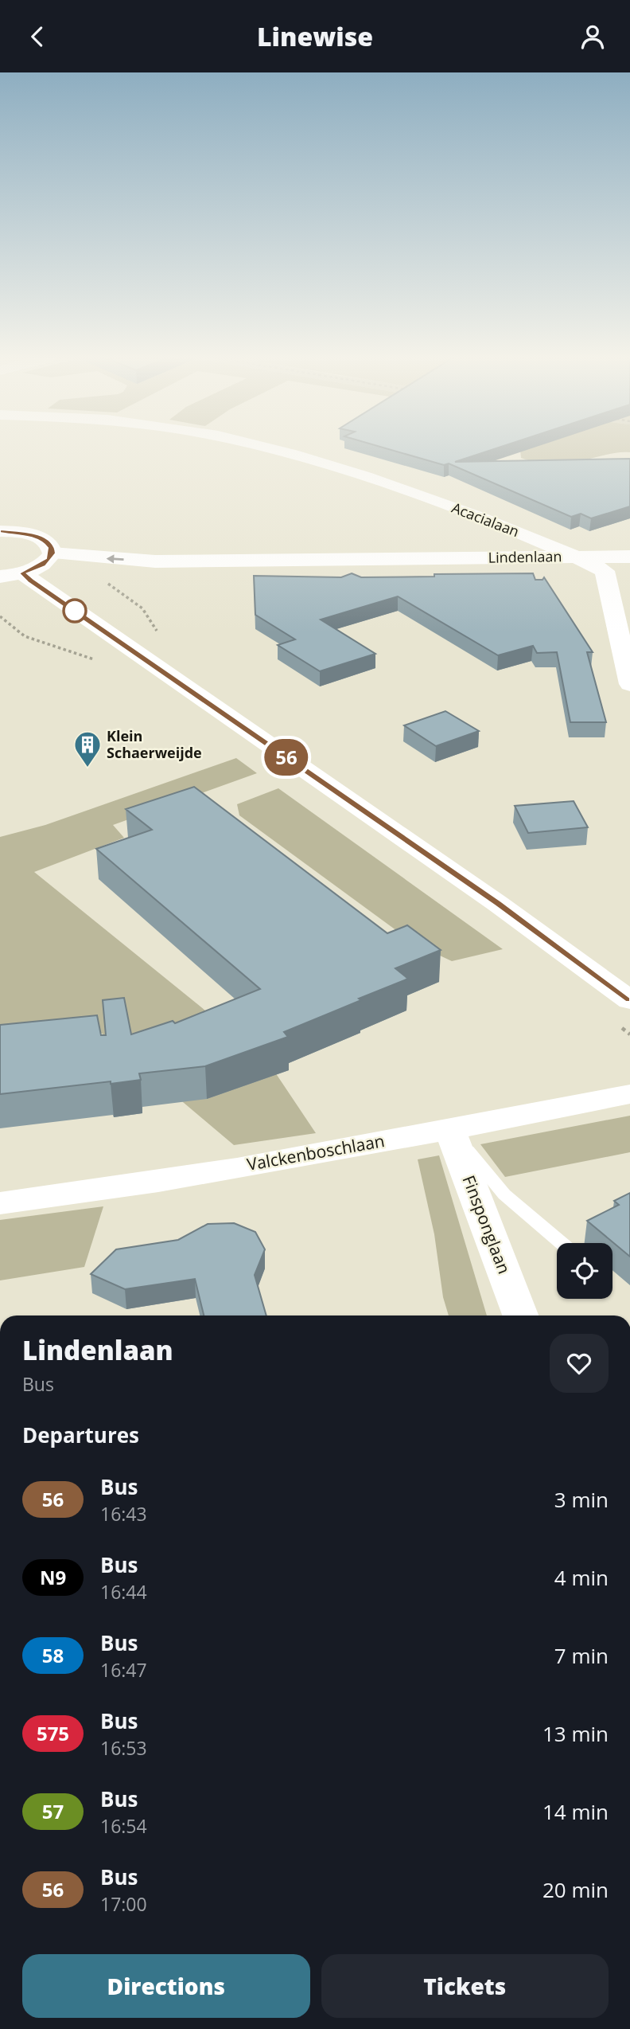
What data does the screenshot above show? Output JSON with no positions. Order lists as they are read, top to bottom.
{
  "streets": {
    "street": [
      "Acacialaan",
      "Lindenlaan",
      "Valckenboschlaan",
      "Finsponglaan"
    ]
  },
  "crossings": [
    ["Acacialaan", "Lindenlaan"],
    ["Valckenboschlaan", "Finsponglaan"]
  ],
  "one_way": ["Lindenlaan"],
  "places": {
    "building": ["Klein Schaerweijde"]
  },
  "lines": ["bus line 56"],
  "page": {
    "header": "Linewise",
    "on_map": "56",
    "heading": [
      ["Lindenlaan", "Bus"],
      "Departures"
    ],
    "list": [
      {
        "mark": "56",
        "name": "Bus",
        "note": "16:43",
        "value": "3 min"
      },
      {
        "mark": "N9",
        "name": "Bus",
        "note": "16:44",
        "value": "4 min"
      },
      {
        "mark": "58",
        "name": "Bus",
        "note": "16:47",
        "value": "7 min"
      },
      {
        "mark": "575",
        "name": "Bus",
        "note": "16:53",
        "value": "13 min"
      },
      {
        "mark": "57",
        "name": "Bus",
        "note": "16:54",
        "value": "14 min"
      },
      {
        "mark": "56",
        "name": "Bus",
        "note": "17:00",
        "value": "20 min"
      }
    ],
    "buttons": ["Directions", "Tickets"]
  }
}
